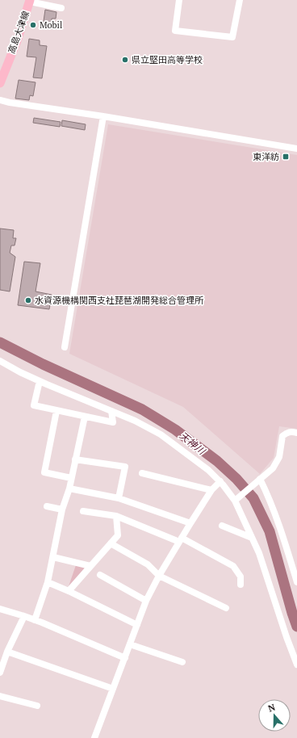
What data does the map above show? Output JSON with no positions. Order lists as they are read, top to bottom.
{
  "streets": {
    "main road": ["高島大津線"]
  },
  "water": ["天神川"],
  "places": {
    "other": ["Mobil", "県立堅田高等学校", "水資源機構関西支社琵琶湖開発総合管理所"],
    "transit": ["東洋紡"]
  },
  "north": "top"
}
